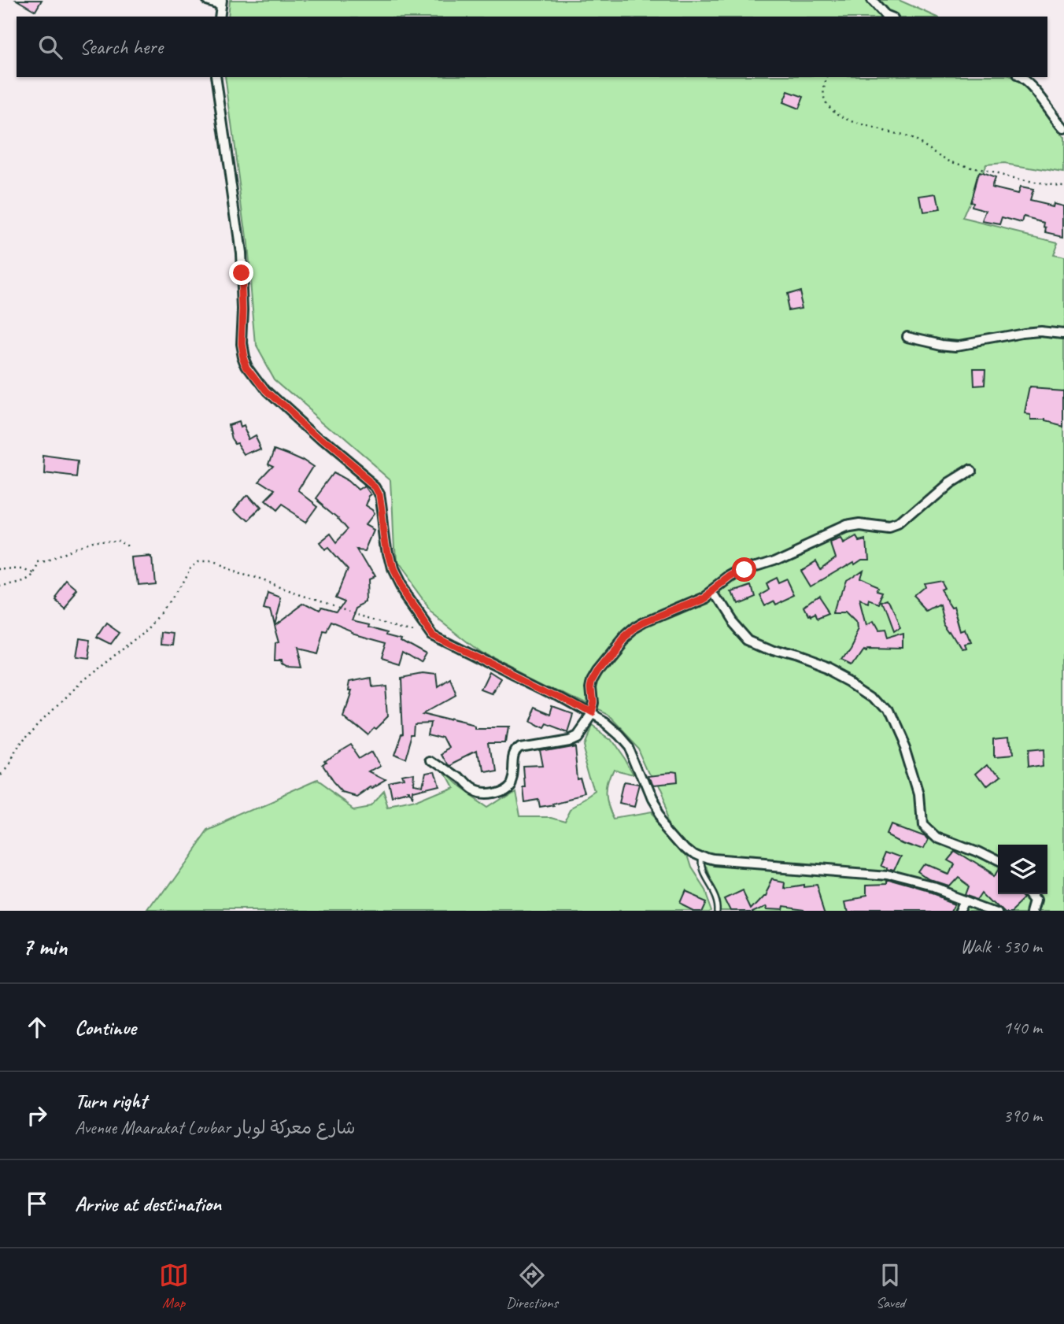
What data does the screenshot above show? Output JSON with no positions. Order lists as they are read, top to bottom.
{
  "page": {
    "search": "Search here",
    "heading": ["7 min", "Walk · 530 m"],
    "list": [
      ["Continue", "140 m"],
      ["Turn right", "Avenue Maarakat Loubar شارع معركة لوبار", "390 m"],
      "Arrive at destination"
    ],
    "nav": ["Map", "Directions", "Saved"]
  }
}
